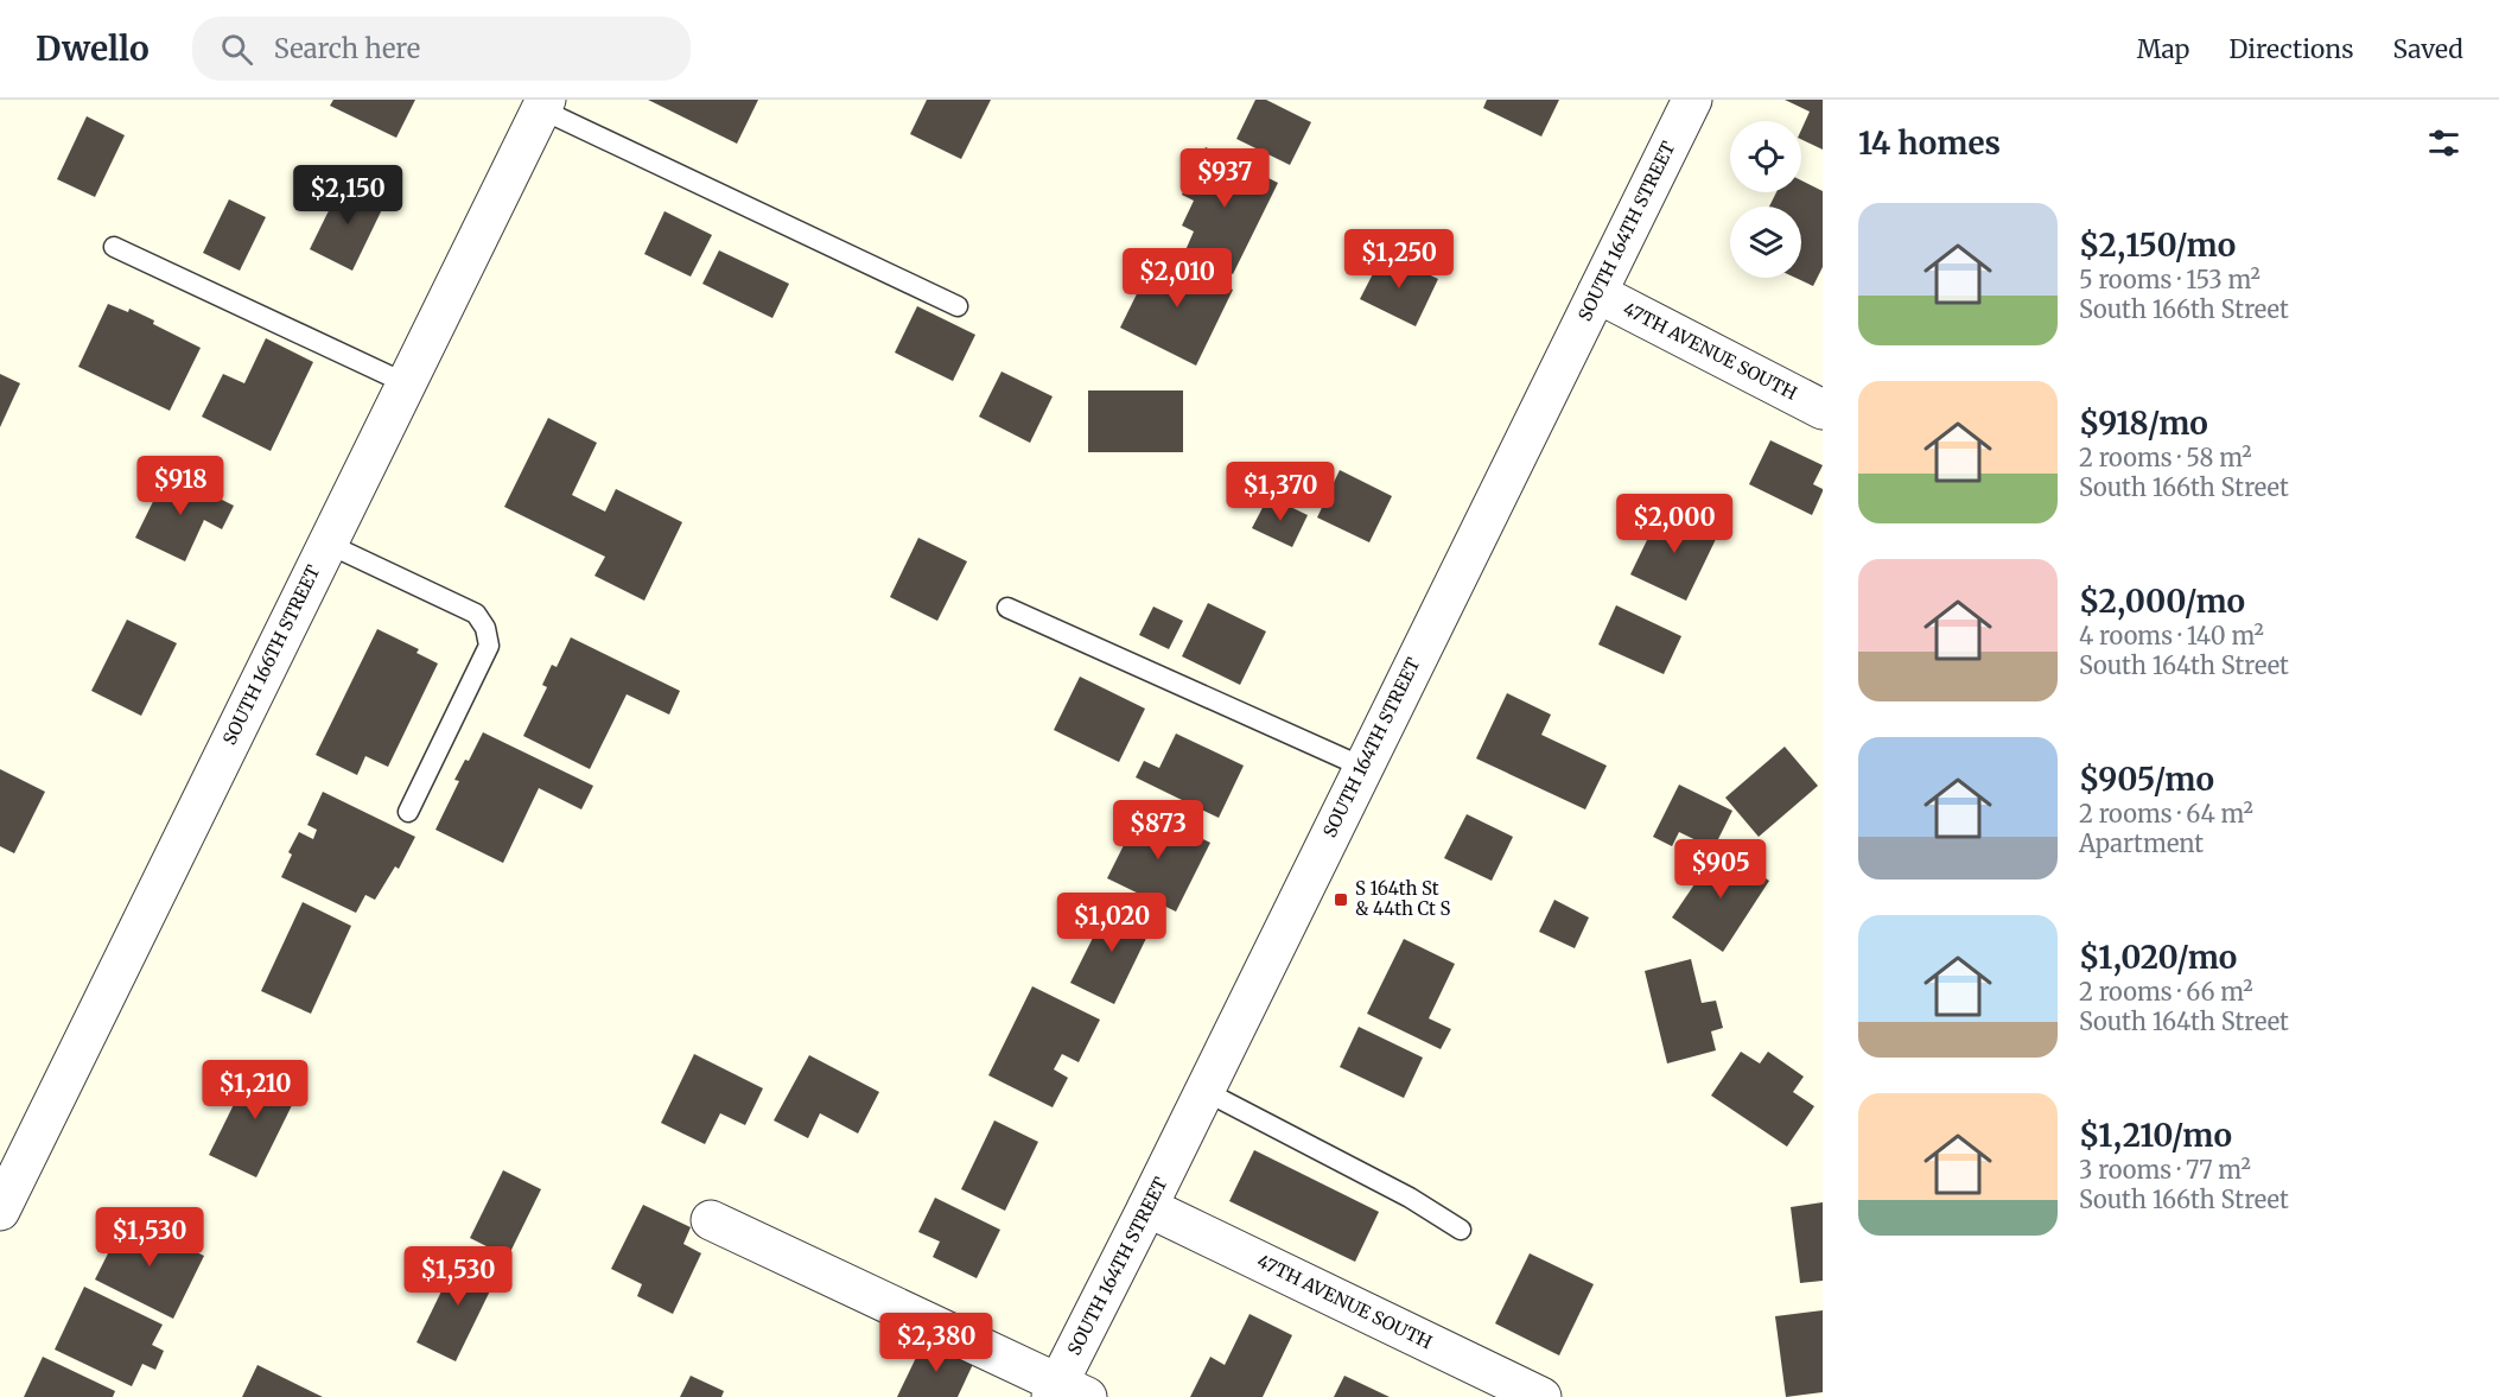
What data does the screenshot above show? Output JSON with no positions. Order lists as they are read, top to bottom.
{
  "streets": {
    "street": ["SOUTH 164TH STREET", "47TH AVENUE SOUTH", "SOUTH 166TH STREET"]
  },
  "crossings": [
    ["SOUTH 164TH STREET", "47TH AVENUE SOUTH"]
  ],
  "places": {
    "transit": ["S 164th St & 44th Ct S"]
  },
  "page": {
    "header": "Dwello",
    "search": "Search here",
    "nav": ["Map", "Directions", "Saved"],
    "heading": "14 homes",
    "price": [
      "$937",
      "$2,150",
      "$1,250",
      "$2,010",
      "$918",
      "$1,370",
      "$2,000",
      "$873",
      "$905",
      "$1,020",
      "$1,210",
      "$1,530",
      "$1,530",
      "$2,380"
    ],
    "list": [
      {
        "name": "$2,150/mo",
        "note": "5 rooms · 153 m² · South 166th Street"
      },
      {
        "name": "$918/mo",
        "note": "2 rooms · 58 m² · South 166th Street"
      },
      {
        "name": "$2,000/mo",
        "note": "4 rooms · 140 m² · South 164th Street"
      },
      {
        "name": "$905/mo",
        "note": "2 rooms · 64 m² · Apartment"
      },
      {
        "name": "$1,020/mo",
        "note": "2 rooms · 66 m² · South 164th Street"
      },
      {
        "name": "$1,210/mo",
        "note": "3 rooms · 77 m² · South 166th Street"
      }
    ]
  }
}
